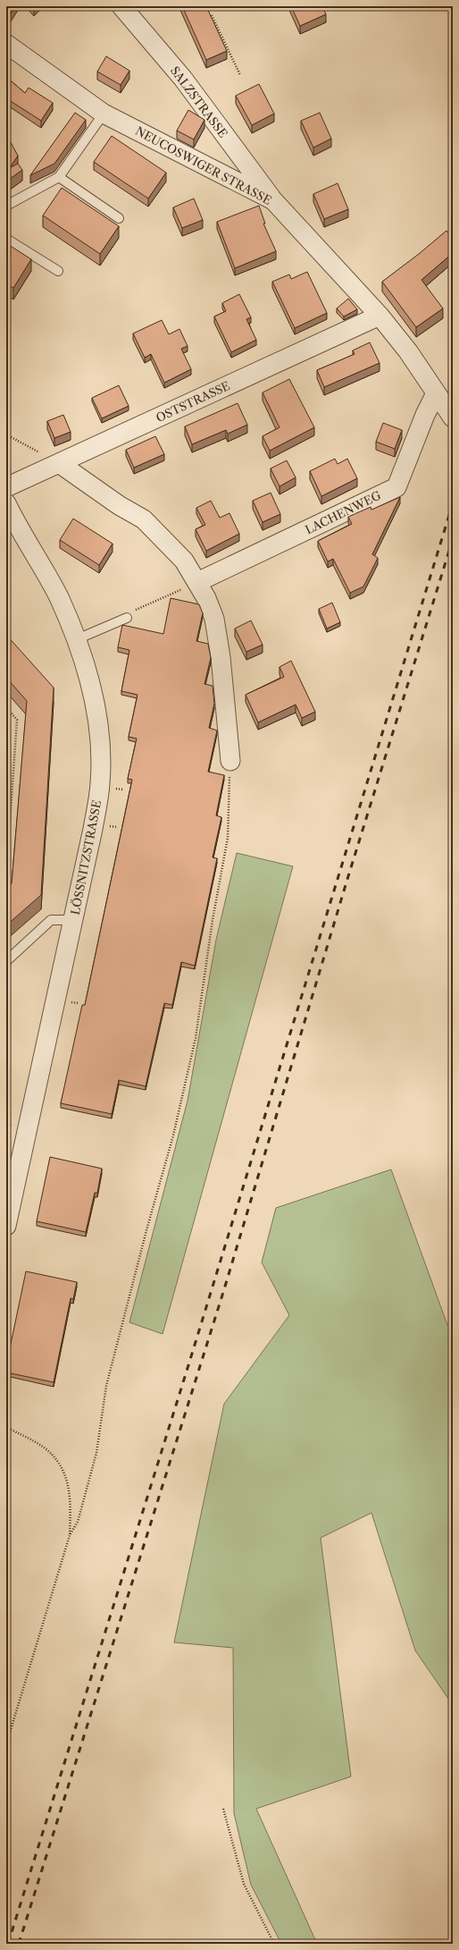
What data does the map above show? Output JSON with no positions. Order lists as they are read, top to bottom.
{
  "streets": {
    "street": [
      "SALZSTRASSE",
      "NEUCOSWIGER STRASSE",
      "OSTSTRASSE",
      "LACHENWEG",
      "LÖSSNITZSTRASSE"
    ]
  },
  "crossings": [
    ["SALZSTRASSE", "NEUCOSWIGER STRASSE"],
    ["NEUCOSWIGER STRASSE", "OSTSTRASSE"],
    ["NEUCOSWIGER STRASSE", "LACHENWEG"]
  ]
}
